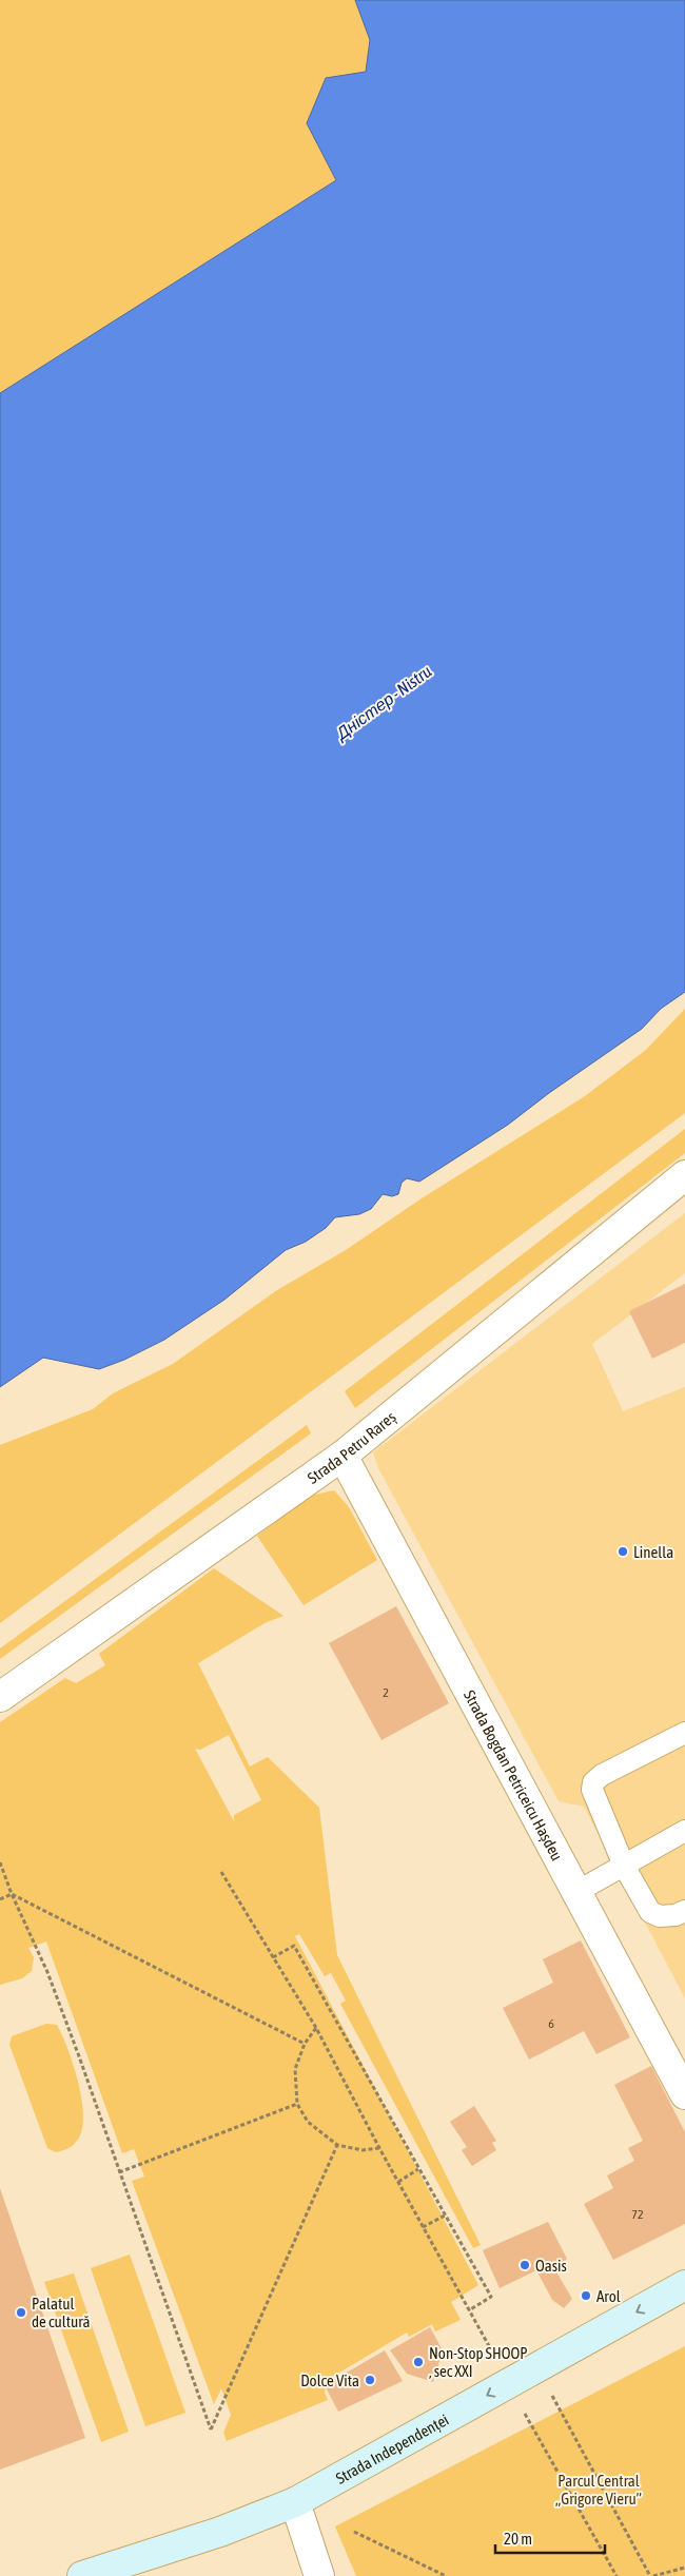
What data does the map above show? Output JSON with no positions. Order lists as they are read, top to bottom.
{
  "streets": {
    "main road": ["Strada Independenței"],
    "street": ["Strada Petru Rareș", "Strada Bogdan Petriceicu Hașdeu"]
  },
  "crossings": [
    ["Strada Petru Rareș", "Strada Bogdan Petriceicu Hașdeu"]
  ],
  "one_way": ["Strada Independenței"],
  "water": ["Дністер - Nistru"],
  "parks": ["Parcul Central „Grigore Vieru”"],
  "places": [
    "Linella",
    "Oasis",
    "Arol",
    "Palatul de cultură",
    "Non-Stop SHOOP , sec XXI",
    "Dolce Vita"
  ],
  "house_numbers": ["2", "6", "72"],
  "scale_bar": "20 m"
}
